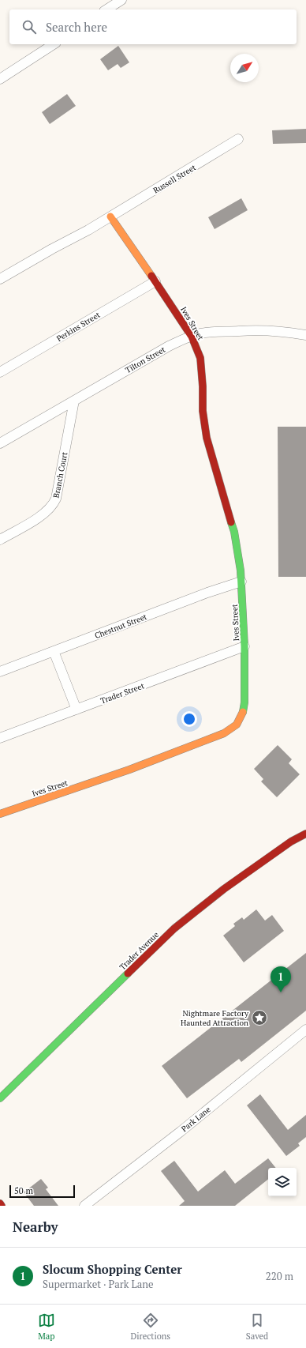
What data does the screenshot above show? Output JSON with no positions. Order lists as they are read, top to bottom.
{
  "streets": {
    "street": [
      "Russell Street",
      "Ives Street",
      "Perkins Street",
      "Tilton Street",
      "Branch Court",
      "Chestnut Street",
      "Trader Street",
      "Trader Avenue",
      "Park Lane"
    ]
  },
  "crossings": [
    ["Ives Street", "Perkins Street"],
    ["Ives Street", "Tilton Street"],
    ["Ives Street", "Chestnut Street"],
    ["Ives Street", "Trader Street"],
    ["Tilton Street", "Branch Court"]
  ],
  "places": {
    "place": ["Nightmare Factory Haunted Attraction"]
  },
  "scale_bar": "50 m",
  "north": "top right",
  "page": {
    "search": "Search here",
    "pins": "1",
    "scale": "50 m",
    "heading": "Nearby",
    "list": [
      {
        "mark": "1",
        "name": "Slocum Shopping Center",
        "note": "Supermarket · Park Lane",
        "value": "220 m"
      }
    ],
    "nav": ["Map", "Directions", "Saved"]
  }
}
